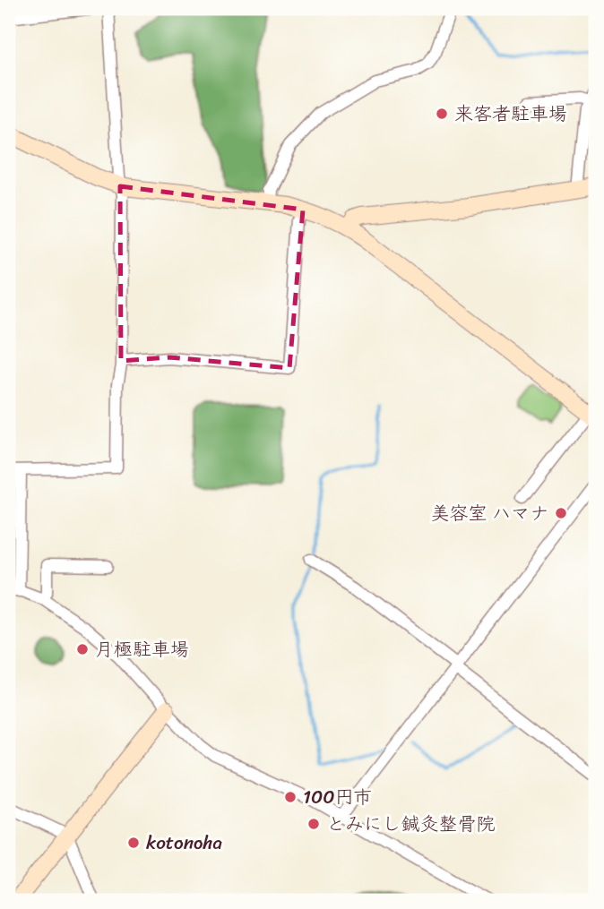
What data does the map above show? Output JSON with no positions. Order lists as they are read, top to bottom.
{
  "places": [
    "来客者駐車場",
    "美容室 ハマナ",
    "月極駐車場",
    "100円市",
    "とみにし鍼灸整骨院",
    "kotonoha"
  ]
}
